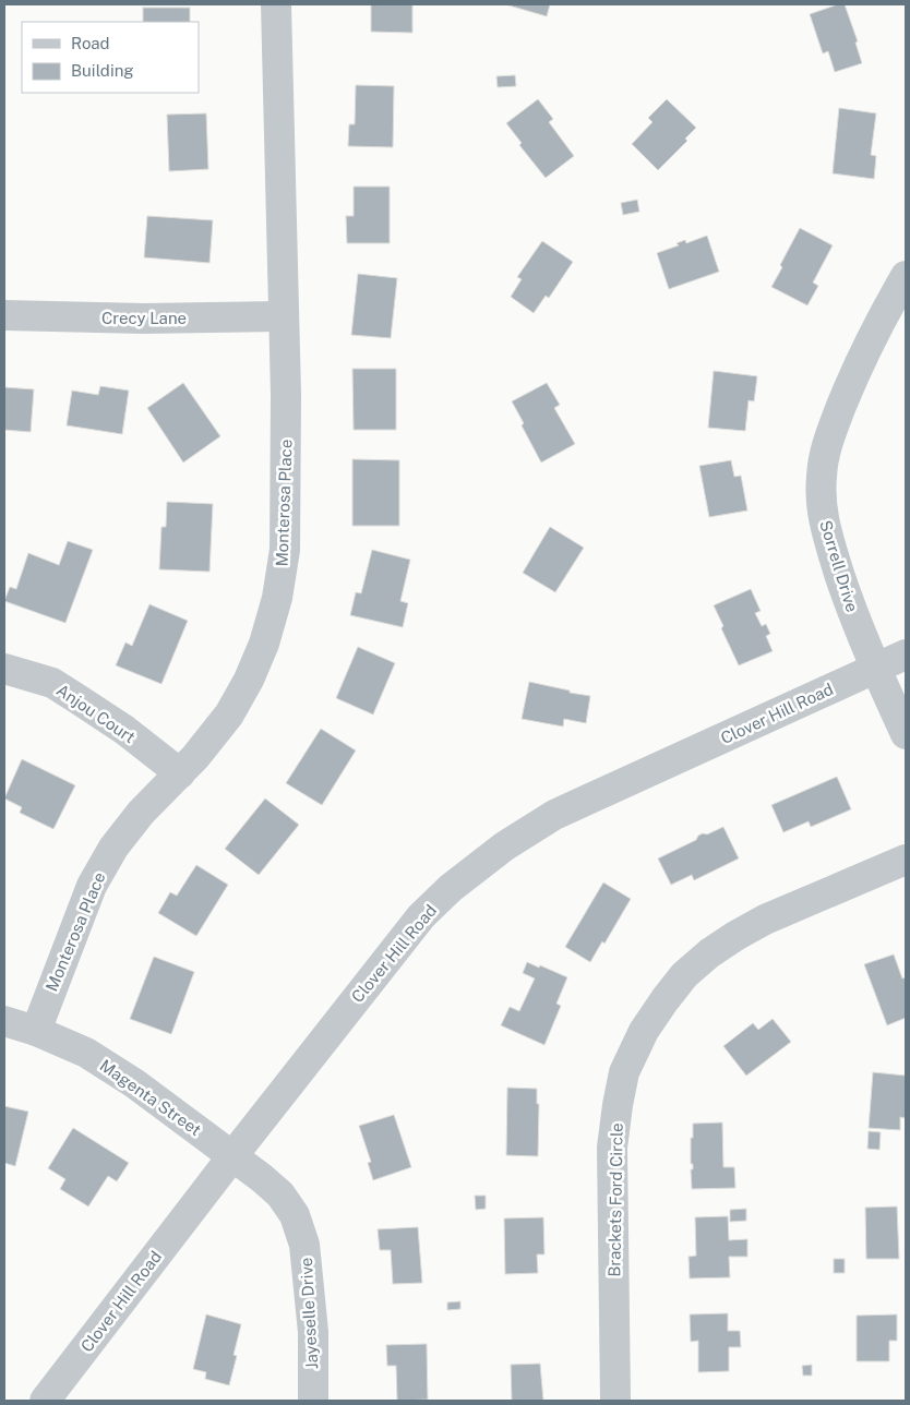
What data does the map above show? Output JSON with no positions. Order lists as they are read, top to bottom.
{
  "streets": {
    "street": [
      "Crecy Lane",
      "Monterosa Place",
      "Sorrell Drive",
      "Anjou Court",
      "Clover Hill Road",
      "Magenta Street",
      "Brackets Ford Circle",
      "Jayeselle Drive"
    ]
  },
  "crossings": [
    ["Crecy Lane", "Monterosa Place"],
    ["Monterosa Place", "Anjou Court"],
    ["Monterosa Place", "Magenta Street"],
    ["Sorrell Drive", "Clover Hill Road"],
    ["Clover Hill Road", "Magenta Street"],
    ["Clover Hill Road", "Jayeselle Drive"],
    ["Magenta Street", "Jayeselle Drive"]
  ],
  "legend": ["Road", "Building"]
}
